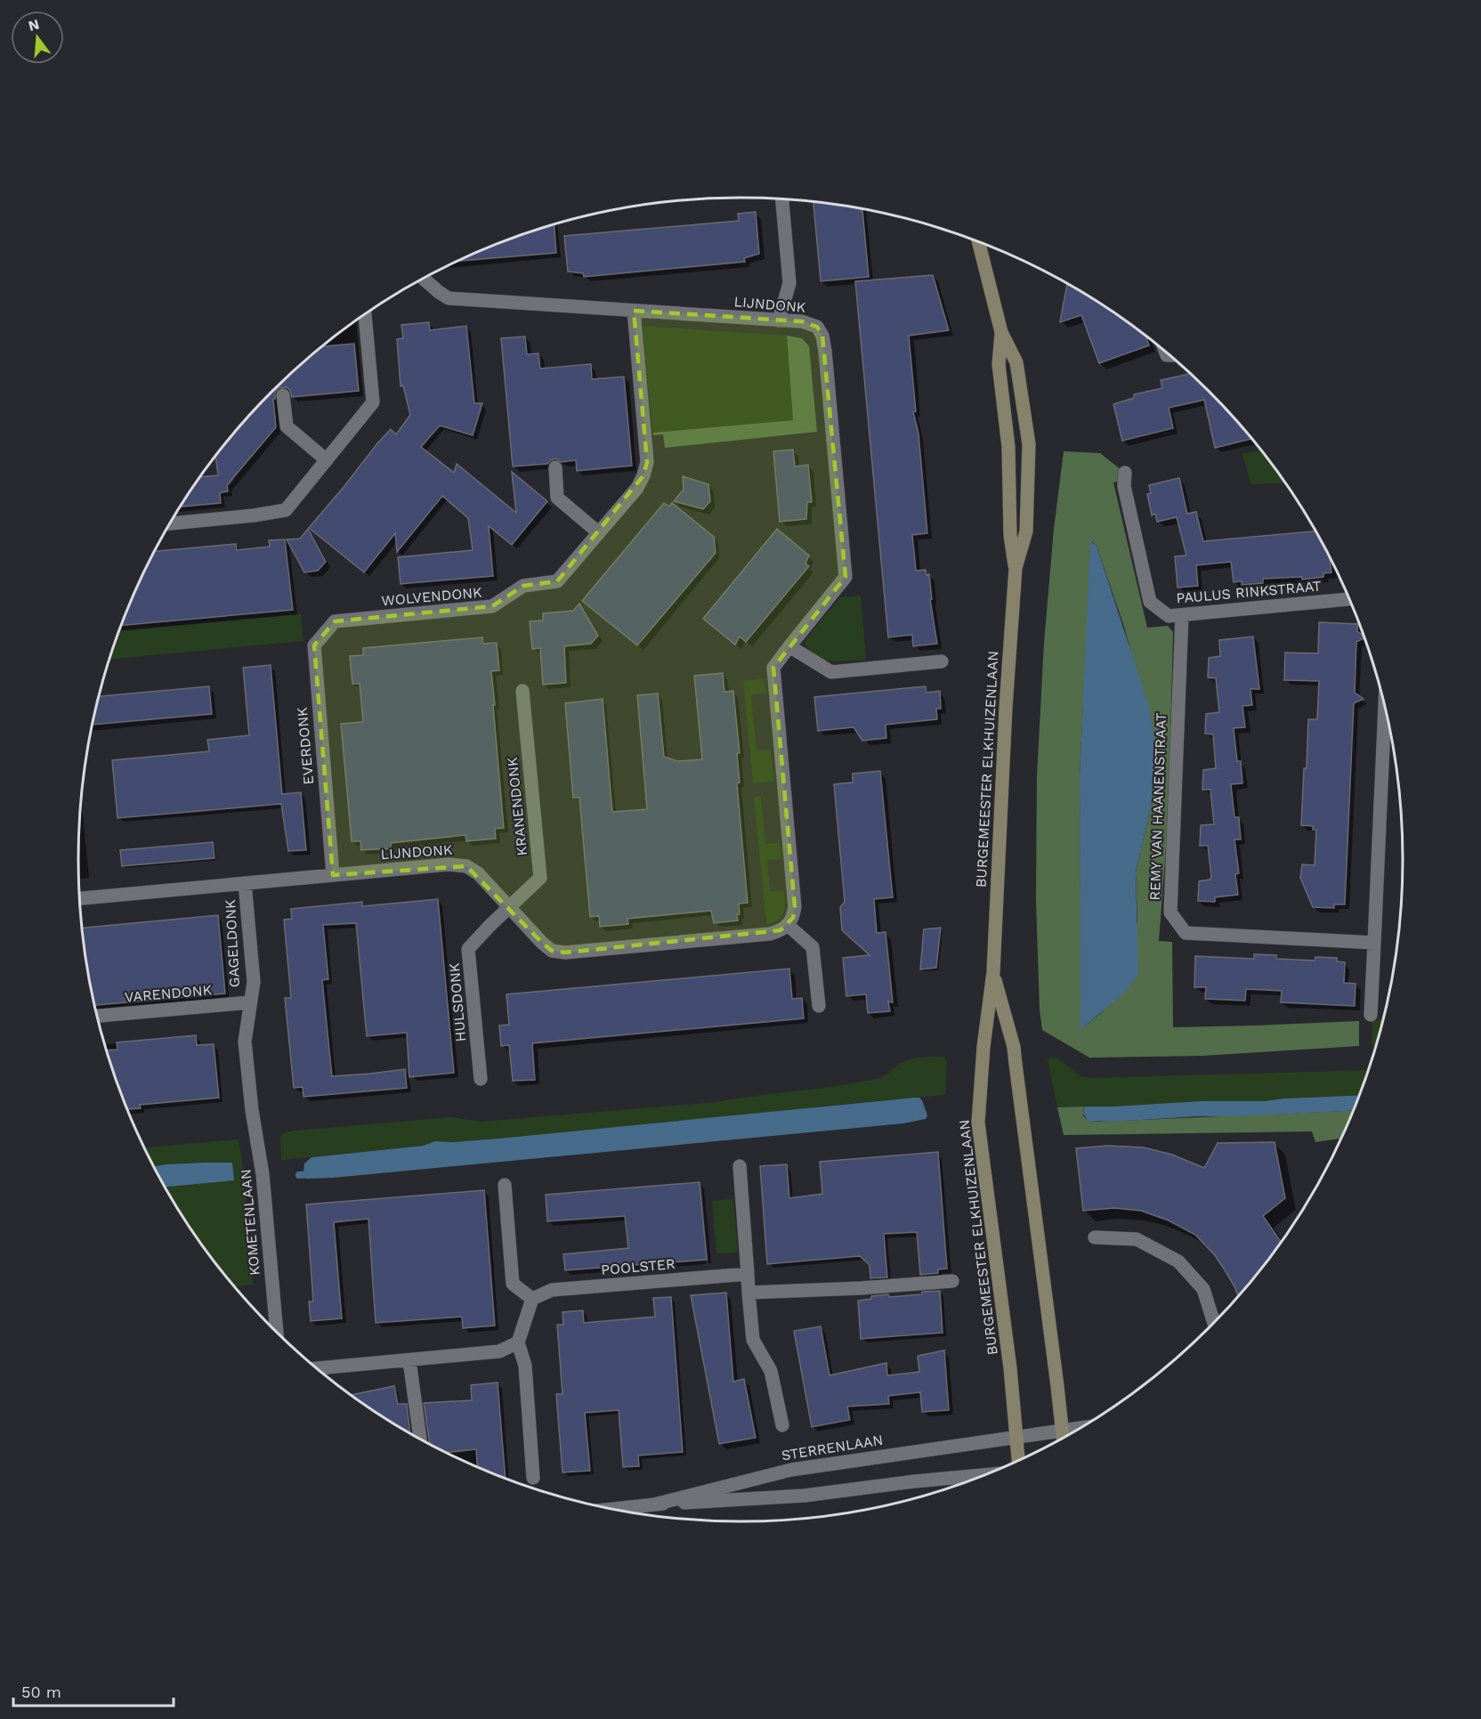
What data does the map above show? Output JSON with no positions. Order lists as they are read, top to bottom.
{
  "streets": {
    "street": [
      "LIJNDONK",
      "PAULUS RINKSTRAAT",
      "WOLVENDONK",
      "EVERDONK",
      "BURGEMEESTER ELKHUIZENLAAN",
      "KRANENDONK",
      "REMY VAN HAANENSTRAAT",
      "GAGELDONK",
      "VARENDONK",
      "HULSDONK",
      "KOMETENLAAN",
      "POOLSTER",
      "STERRENLAAN"
    ]
  },
  "crossings": [
    ["LIJNDONK", "WOLVENDONK"],
    ["LIJNDONK", "EVERDONK"],
    ["LIJNDONK", "KRANENDONK"],
    ["LIJNDONK", "GAGELDONK"],
    ["LIJNDONK", "HULSDONK"],
    ["PAULUS RINKSTRAAT", "REMY VAN HAANENSTRAAT"],
    ["WOLVENDONK", "EVERDONK"],
    ["BURGEMEESTER ELKHUIZENLAAN", "STERRENLAAN"],
    ["KRANENDONK", "HULSDONK"],
    ["GAGELDONK", "VARENDONK"],
    ["GAGELDONK", "KOMETENLAAN"]
  ],
  "scale_bar": "50 m",
  "north": "top"
}
